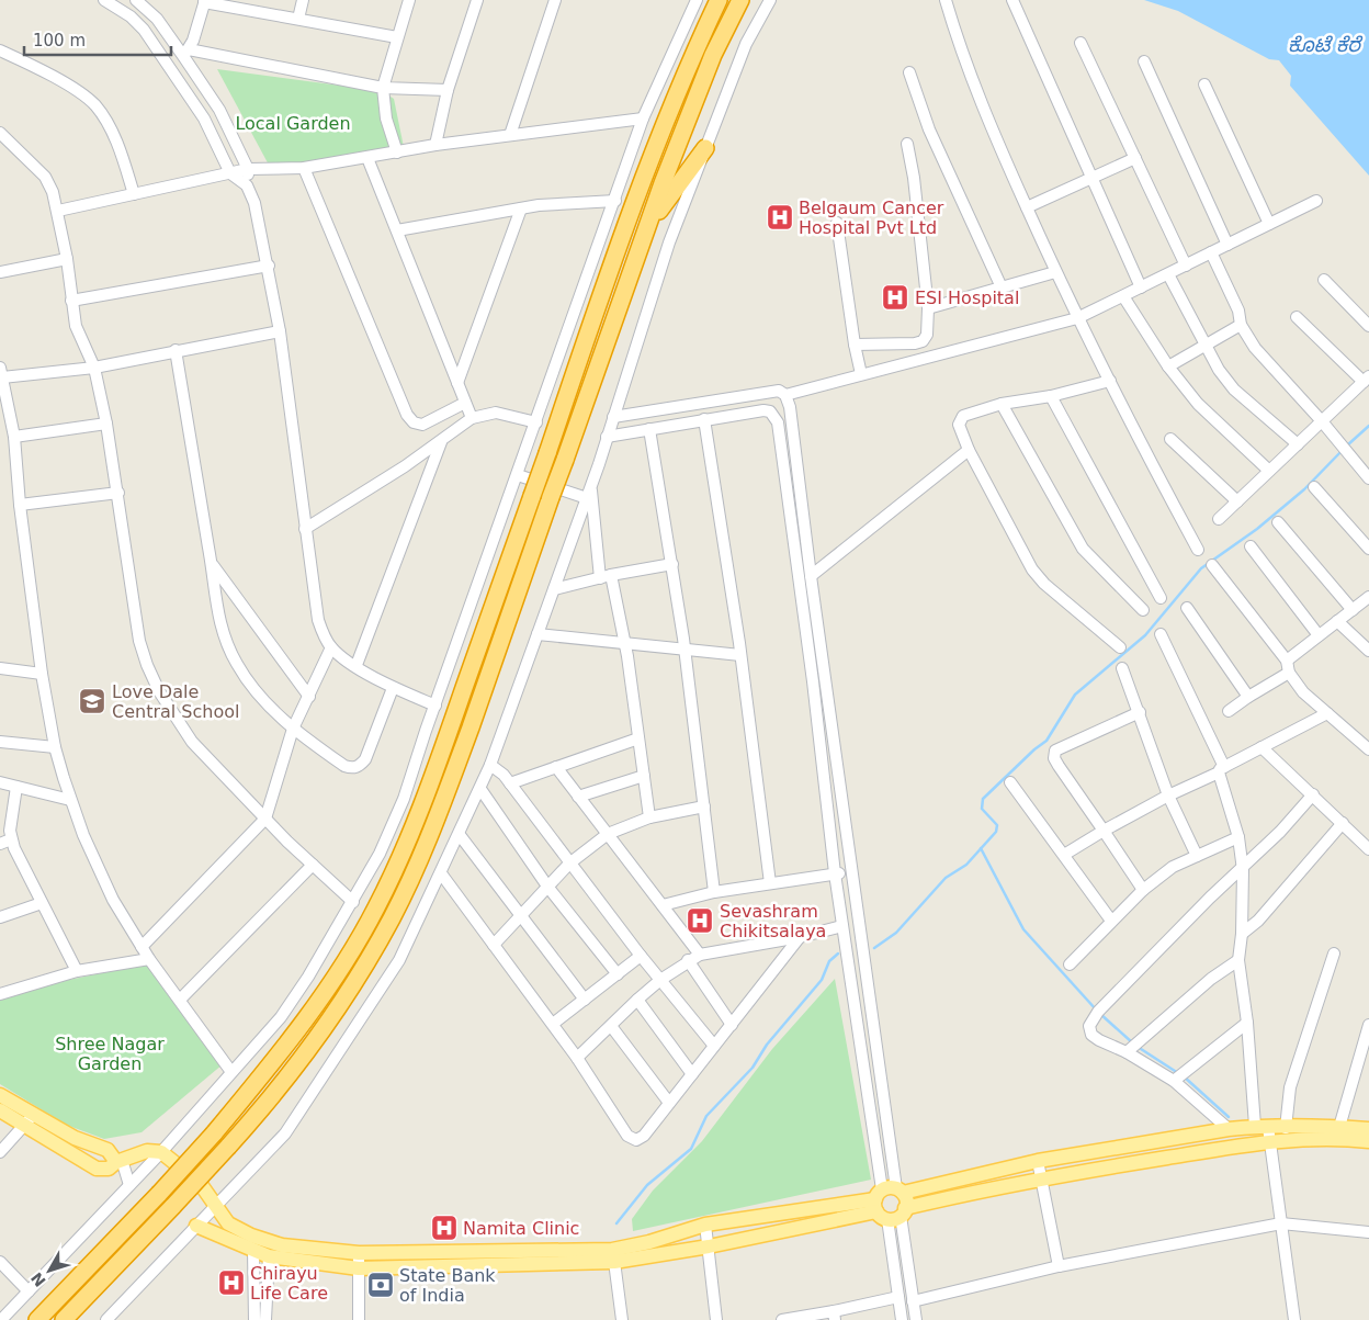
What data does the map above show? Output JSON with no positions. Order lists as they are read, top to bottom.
{
  "water": ["ಕೊಟೆ ಕೆರೆ"],
  "parks": ["Local Garden", "Shree Nagar Garden"],
  "places": {
    "hospital": [
      "Belgaum Cancer Hospital Pvt Ltd",
      "ESI Hospital",
      "Sevashram Chikitsalaya",
      "Namita Clinic",
      "Chirayu Life Care"
    ],
    "school or university": ["Love Dale Central School"],
    "bank": ["State Bank of India"]
  },
  "scale_bar": "100 m",
  "north": "bottom left"
}
